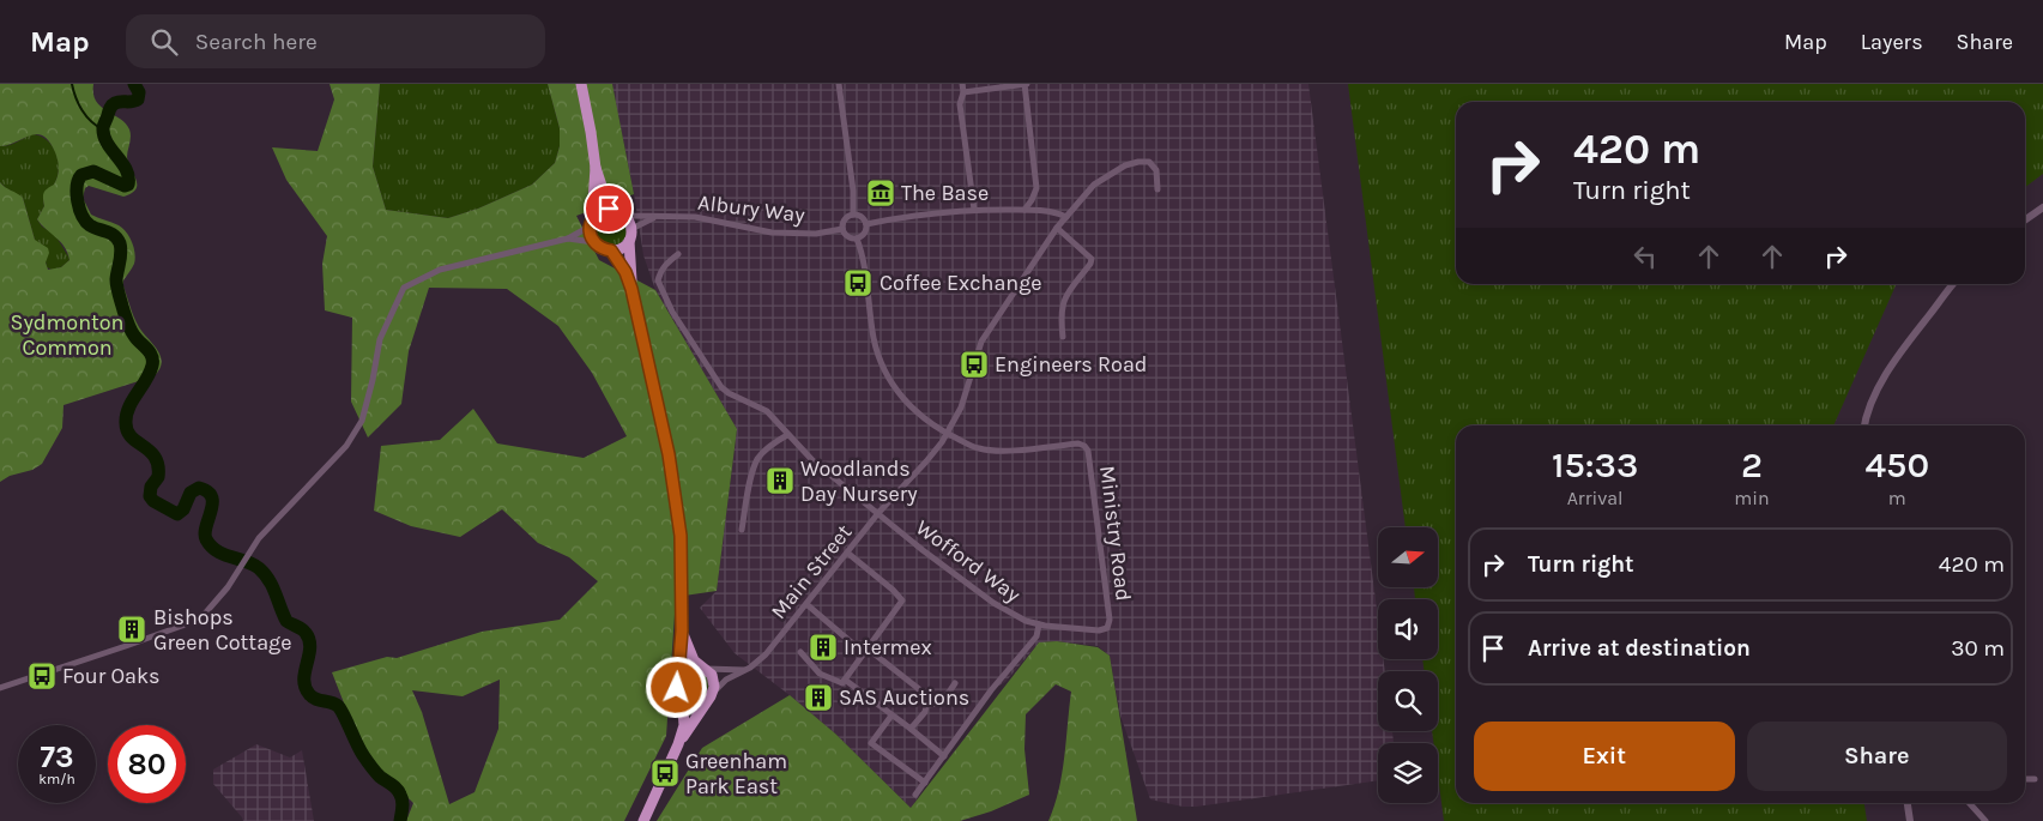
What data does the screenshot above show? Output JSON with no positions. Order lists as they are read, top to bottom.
{
  "streets": {
    "street": [
      "Albury Way",
      "Ministry Road",
      "Wofford Way",
      "Main Street"
    ]
  },
  "crossings": [
    ["Ministry Road", "Wofford Way"],
    ["Ministry Road", "Main Street"],
    ["Wofford Way", "Main Street"]
  ],
  "parks": ["Sydmonton Common"],
  "places": {
    "museum": ["The Base"],
    "bus stop": [
      "Coffee Exchange",
      "Engineers Road",
      "Four Oaks",
      "Greenham Park East"
    ],
    "building": [
      "Woodlands Day Nursery",
      "Bishops Green Cottage",
      "Intermex",
      "SAS Auctions"
    ]
  },
  "north": "right",
  "page": {
    "header": "Map",
    "search": "Search here",
    "nav": ["Map", "Layers", "Share"],
    "turn": ["420 m", "Turn right"],
    "eta": [
      "15:33",
      "Arrival",
      "2",
      "min",
      "450",
      "m"
    ],
    "list": [
      {
        "name": "Turn right",
        "value": "420 m"
      },
      {
        "name": "Arrive at destination",
        "value": "30 m"
      }
    ],
    "buttons": ["Exit", "Share"],
    "speed": "73 km/h",
    "limit": "80"
  }
}
